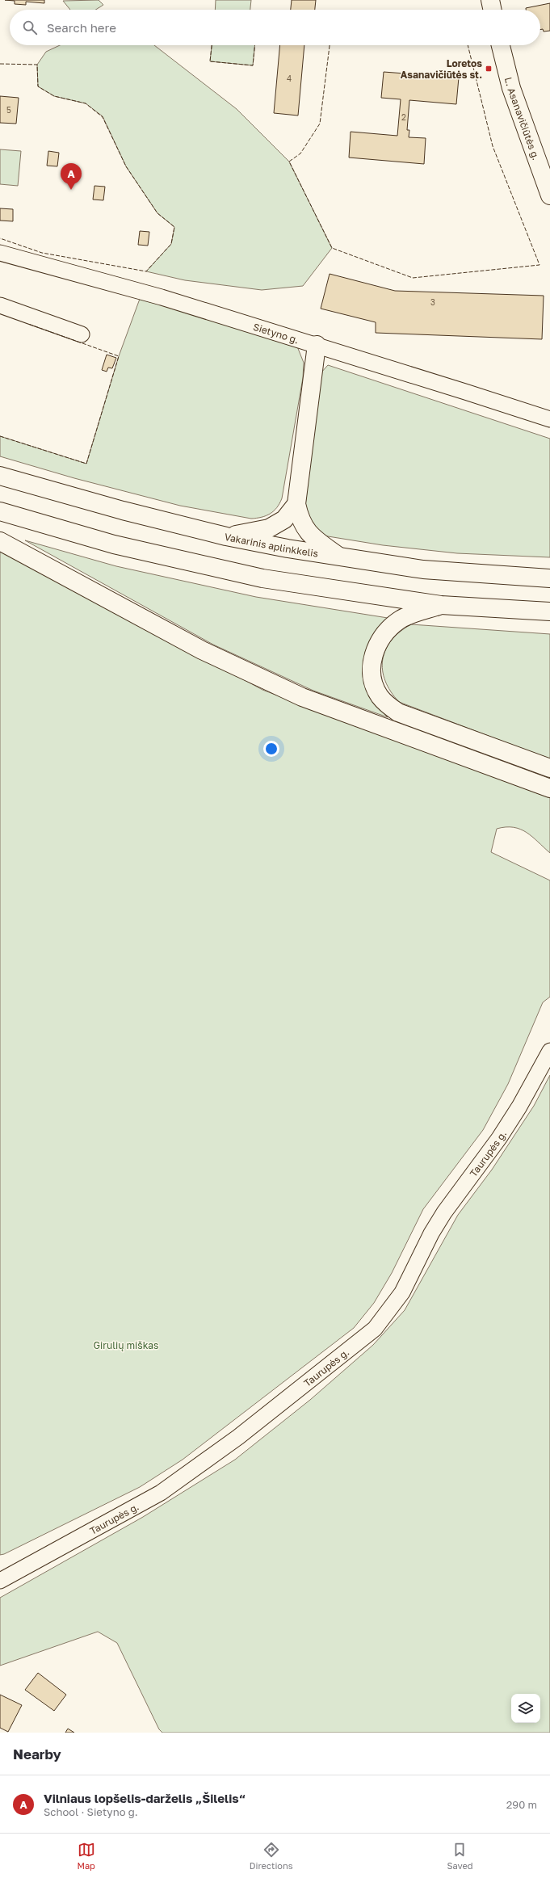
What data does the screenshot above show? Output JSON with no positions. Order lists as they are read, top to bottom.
{
  "streets": {
    "main road": ["L. Asanavičiūtės g.", "Vakarinis aplinkkelis"],
    "street": ["Sietyno g.", "Taurupės g."]
  },
  "parks": ["Girulių miškas"],
  "places": {
    "transit": ["Loretos Asanavičiūtės st."]
  },
  "house_numbers": [
    "4",
    "5",
    "2",
    "3"
  ],
  "page": {
    "search": "Search here",
    "pins": "A",
    "heading": "Nearby",
    "list": [
      {
        "mark": "A",
        "name": "Vilniaus lopšelis-darželis „Šilelis“",
        "note": "School · Sietyno g.",
        "value": "290 m"
      }
    ],
    "nav": ["Map", "Directions", "Saved"]
  }
}
